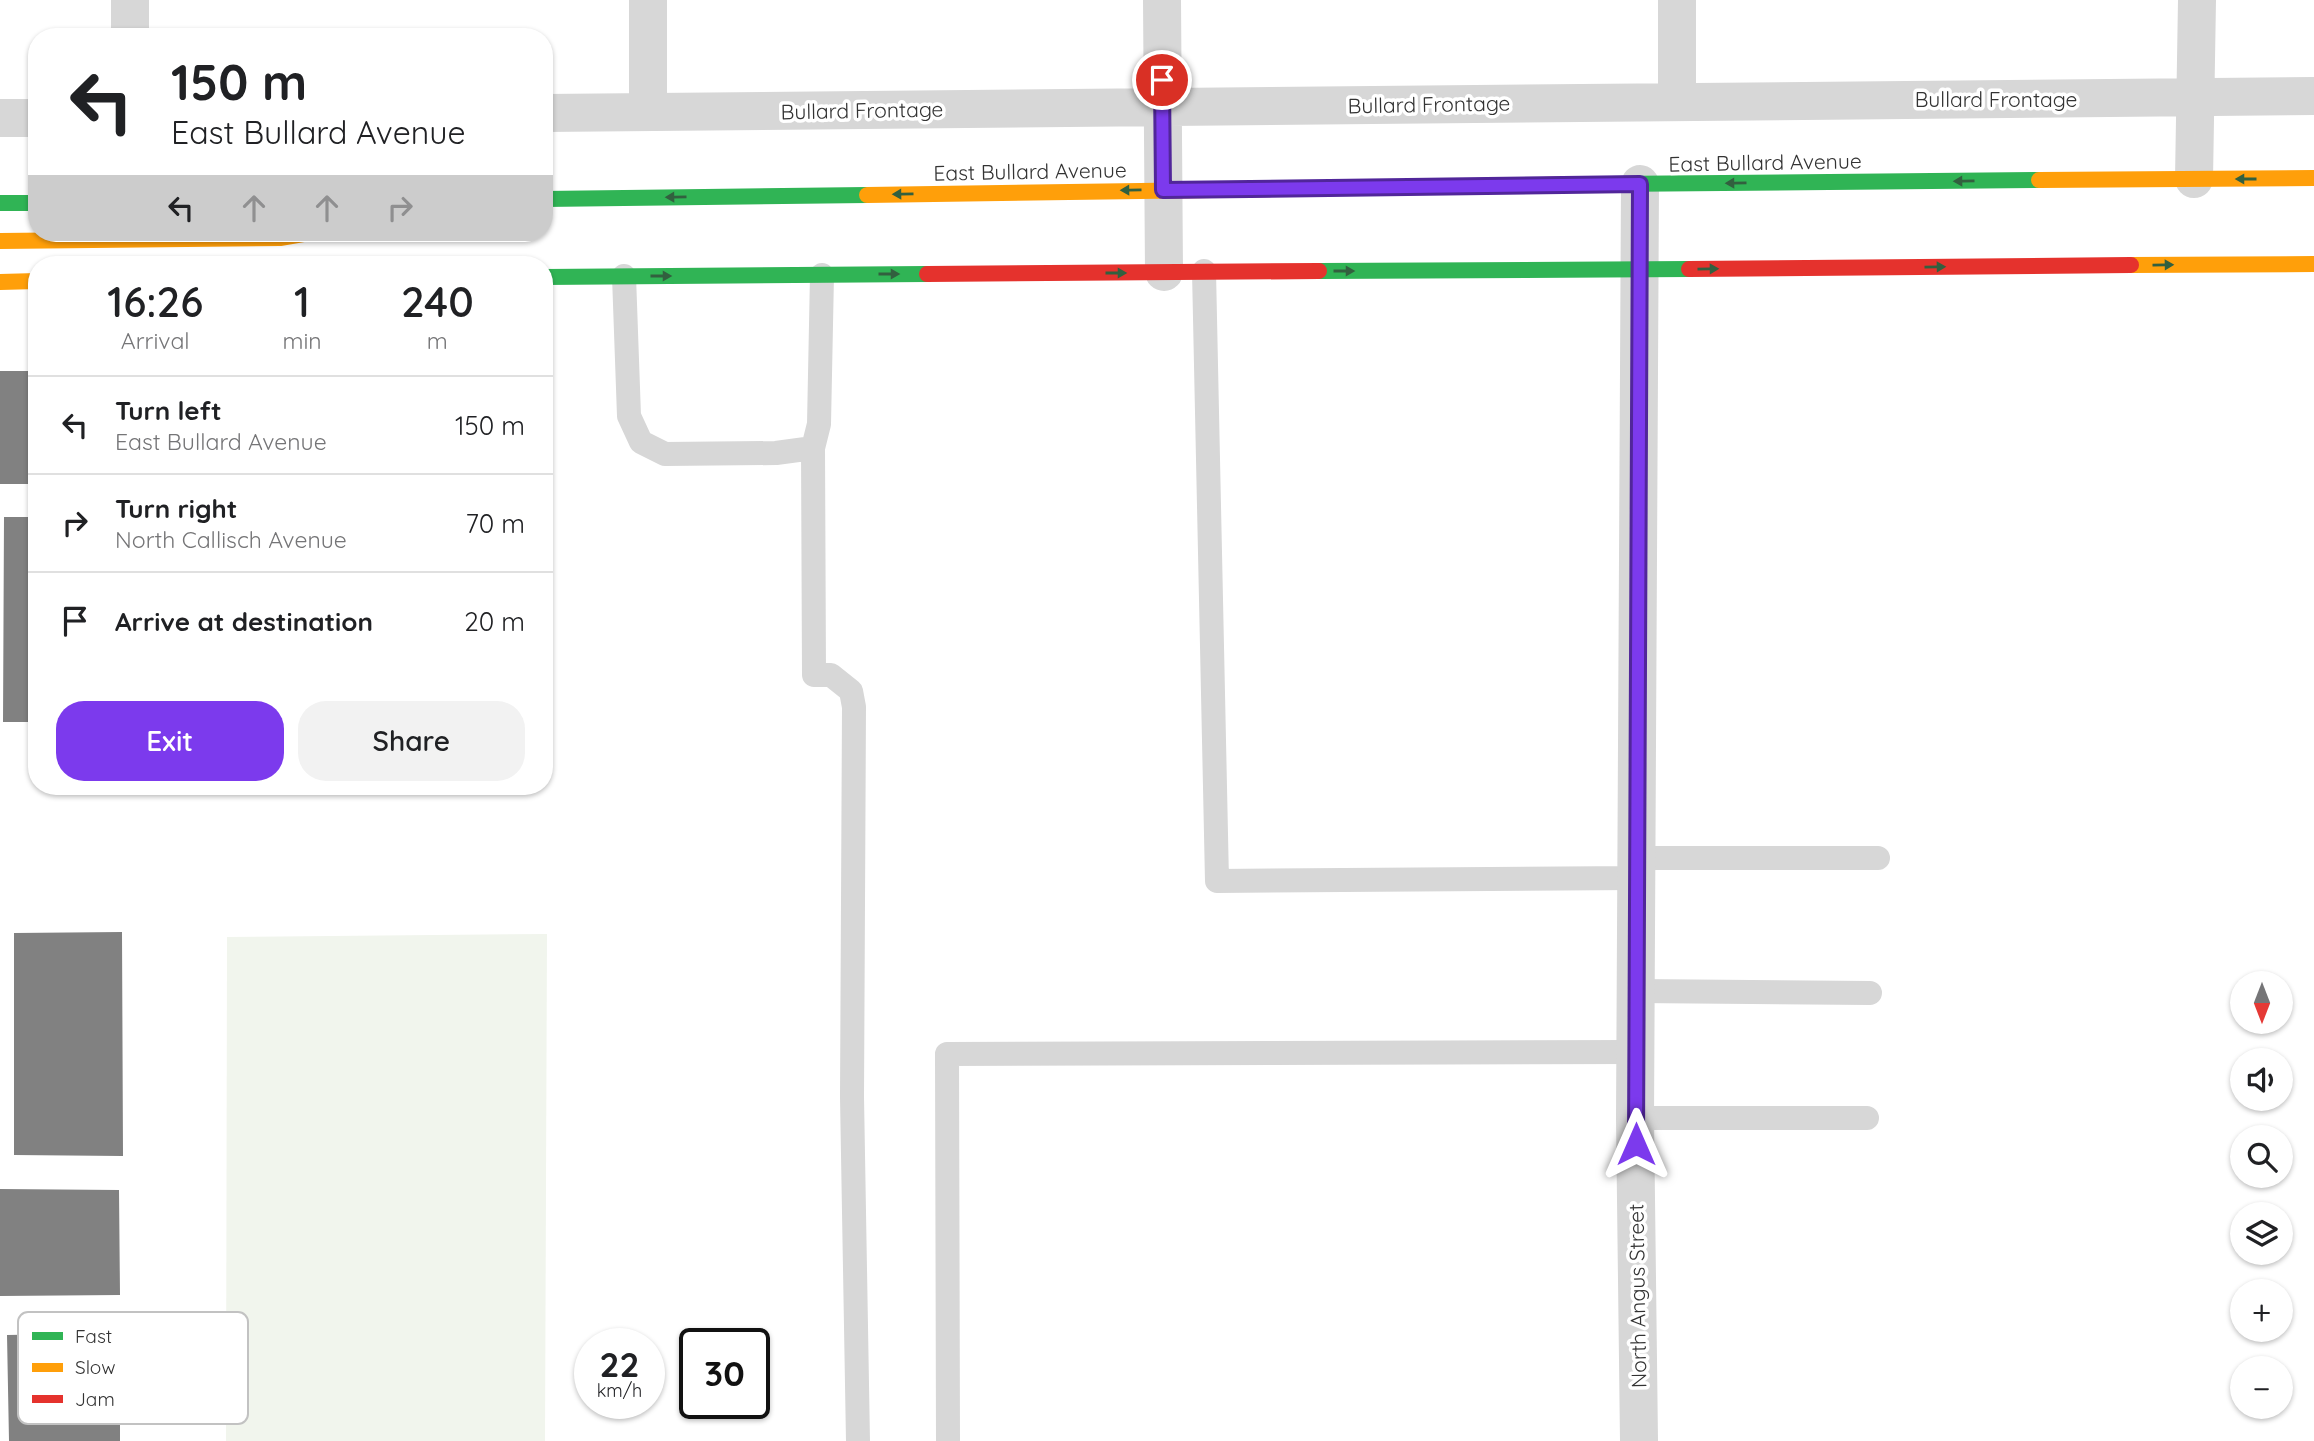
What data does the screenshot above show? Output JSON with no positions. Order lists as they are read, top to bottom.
{
  "streets": {
    "main road": ["East Bullard Avenue"],
    "street": ["Bullard Frontage", "North Angus Street"]
  },
  "crossings": [
    ["East Bullard Avenue", "North Angus Street"]
  ],
  "legend": ["Fast", "Slow", "Jam"],
  "north": "bottom",
  "page": {
    "turn": ["150 m", "East Bullard Avenue"],
    "eta": [
      "16:26",
      "Arrival",
      "1",
      "min",
      "240",
      "m"
    ],
    "list": [
      {
        "name": "Turn left",
        "note": "East Bullard Avenue",
        "value": "150 m"
      },
      {
        "name": "Turn right",
        "note": "North Callisch Avenue",
        "value": "70 m"
      },
      {
        "name": "Arrive at destination",
        "value": "20 m"
      }
    ],
    "buttons": ["Exit", "Share"],
    "map_buttons": ["+", "−"],
    "speed": "22 km/h",
    "limit": "30"
  }
}
